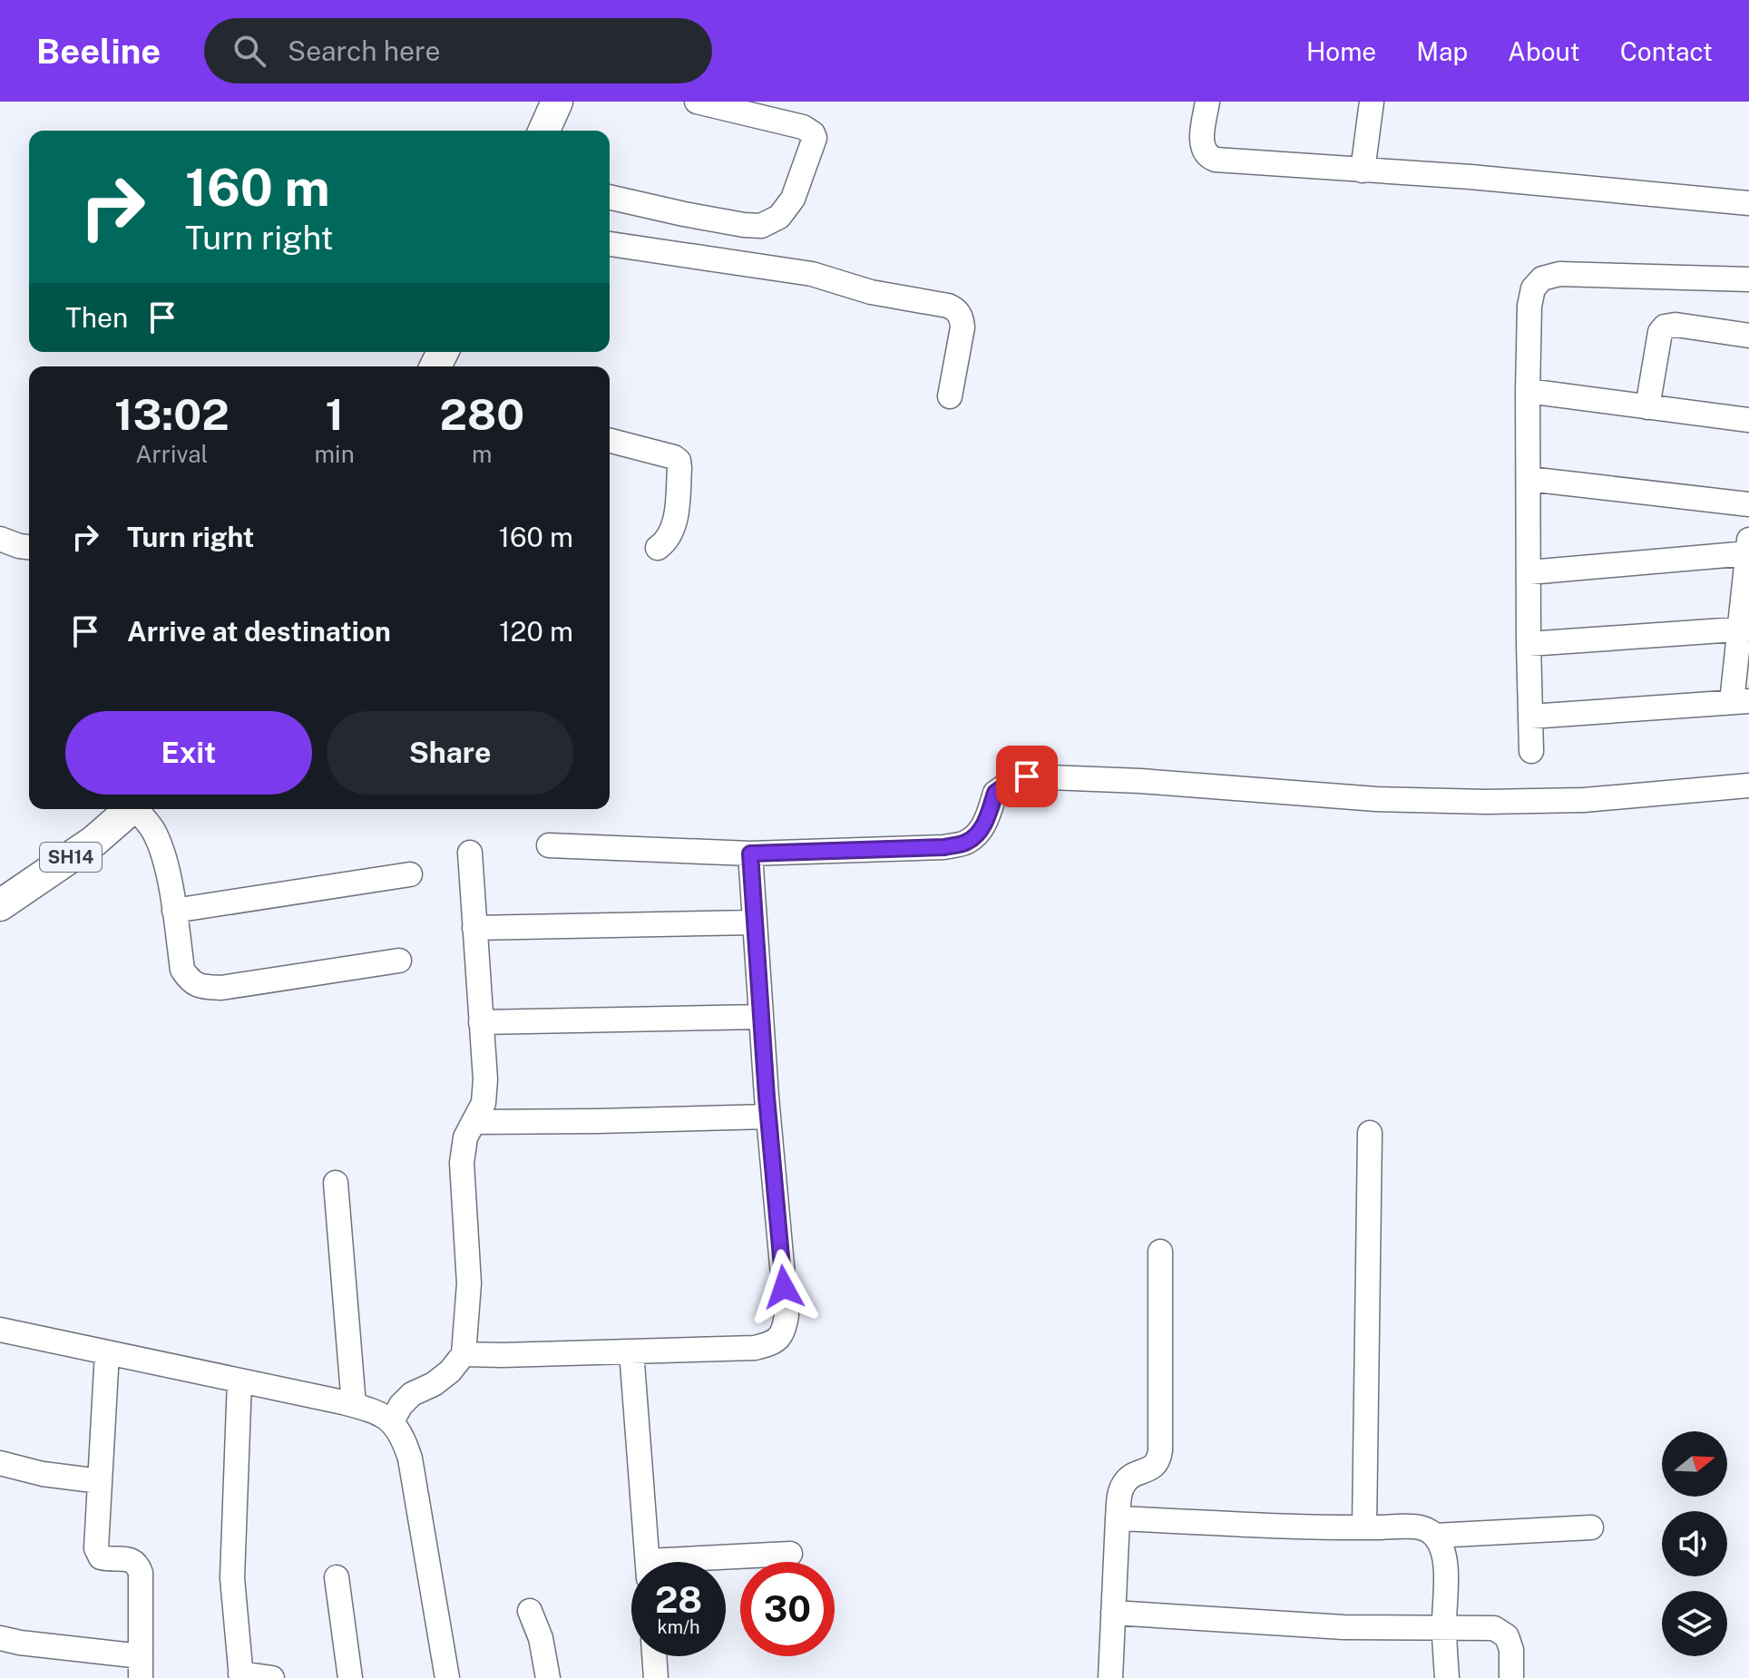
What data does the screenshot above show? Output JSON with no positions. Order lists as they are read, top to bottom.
{
  "streets": {
    "main road": ["SH14"]
  },
  "north": "right",
  "page": {
    "header": "Beeline",
    "search": "Search here",
    "nav": [
      "Home",
      "Map",
      "About",
      "Contact"
    ],
    "turn": ["160 m", "Turn right"],
    "then": "Then",
    "eta": [
      "13:02",
      "Arrival",
      "1",
      "min",
      "280",
      "m"
    ],
    "list": [
      {
        "name": "Turn right",
        "value": "160 m"
      },
      {
        "name": "Arrive at destination",
        "value": "120 m"
      }
    ],
    "buttons": ["Exit", "Share"],
    "speed": "28 km/h",
    "limit": "30"
  }
}
